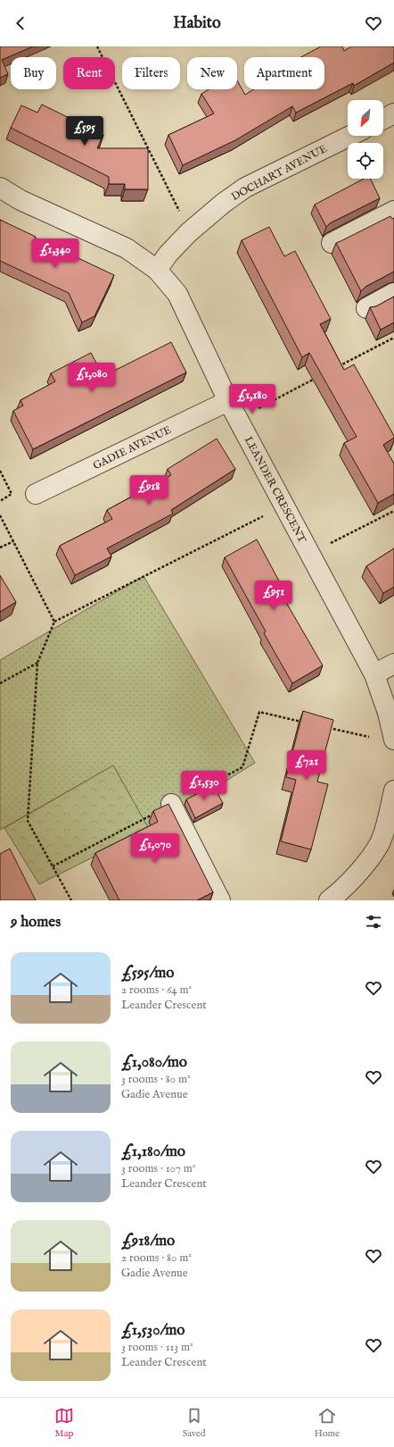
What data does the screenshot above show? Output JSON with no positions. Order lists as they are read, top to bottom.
{
  "streets": {
    "street": ["DOCHART AVENUE", "GADIE AVENUE", "LEANDER CRESCENT"]
  },
  "crossings": [
    ["DOCHART AVENUE", "LEANDER CRESCENT"],
    ["GADIE AVENUE", "LEANDER CRESCENT"]
  ],
  "north": "bottom left",
  "page": {
    "header": "Habito",
    "chip": [
      "Buy",
      "Rent",
      "Filters",
      "New",
      "Apartment"
    ],
    "price": [
      "£595",
      "£1,340",
      "£1,080",
      "£1,180",
      "£918",
      "£951",
      "£721",
      "£1,530",
      "£1,070"
    ],
    "heading": "9 homes",
    "list": [
      {
        "name": "£595/mo",
        "note": "2 rooms · 64 m² · Leander Crescent"
      },
      {
        "name": "£1,080/mo",
        "note": "3 rooms · 80 m² · Gadie Avenue"
      },
      {
        "name": "£1,180/mo",
        "note": "3 rooms · 107 m² · Leander Crescent"
      },
      {
        "name": "£918/mo",
        "note": "2 rooms · 80 m² · Gadie Avenue"
      },
      {
        "name": "£1,530/mo",
        "note": "3 rooms · 113 m² · Leander Crescent"
      }
    ],
    "tabs": ["Map", "Saved", "Home"]
  }
}
